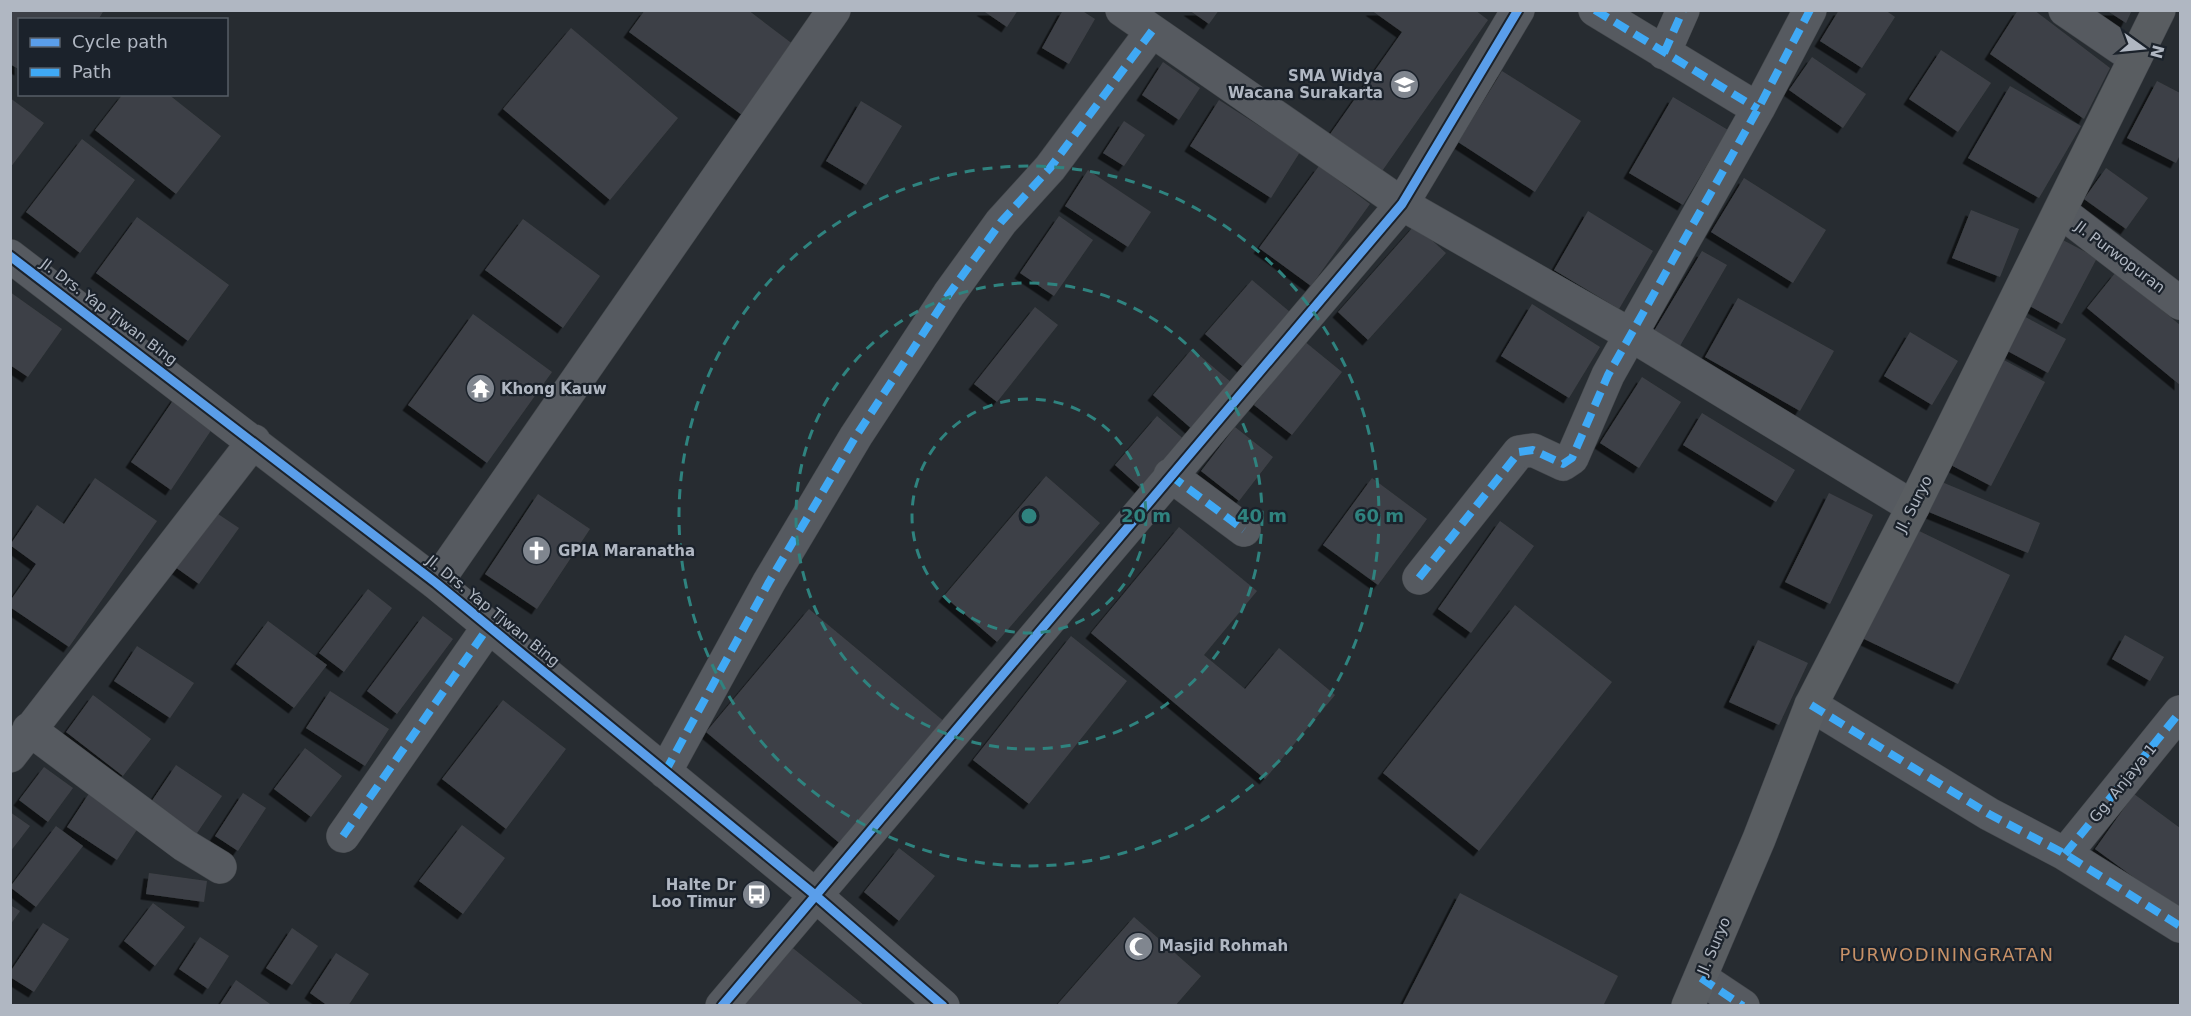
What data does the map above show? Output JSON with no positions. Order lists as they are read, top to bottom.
{
  "streets": {
    "main road": ["Jl. Suryo"],
    "street": ["Jl. Purwopuran", "Jl. Drs. Yap Tjwan Bing", "Gg. Anjaya 1"]
  },
  "crossings": [
    ["Jl. Purwopuran", "Jl. Suryo"]
  ],
  "districts": ["PURWODININGRATAN"],
  "places": {
    "school or university": ["SMA Widya Wacana Surakarta"],
    "temple": ["Khong Kauw"],
    "church": ["GPIA Maranatha"],
    "bus stop": ["Halte Dr Loo Timur"],
    "mosque": ["Masjid Rohmah"]
  },
  "legend": ["Cycle path", "Path"],
  "north": "right",
  "rings": ["20 m", "40 m", "60 m"]
}
